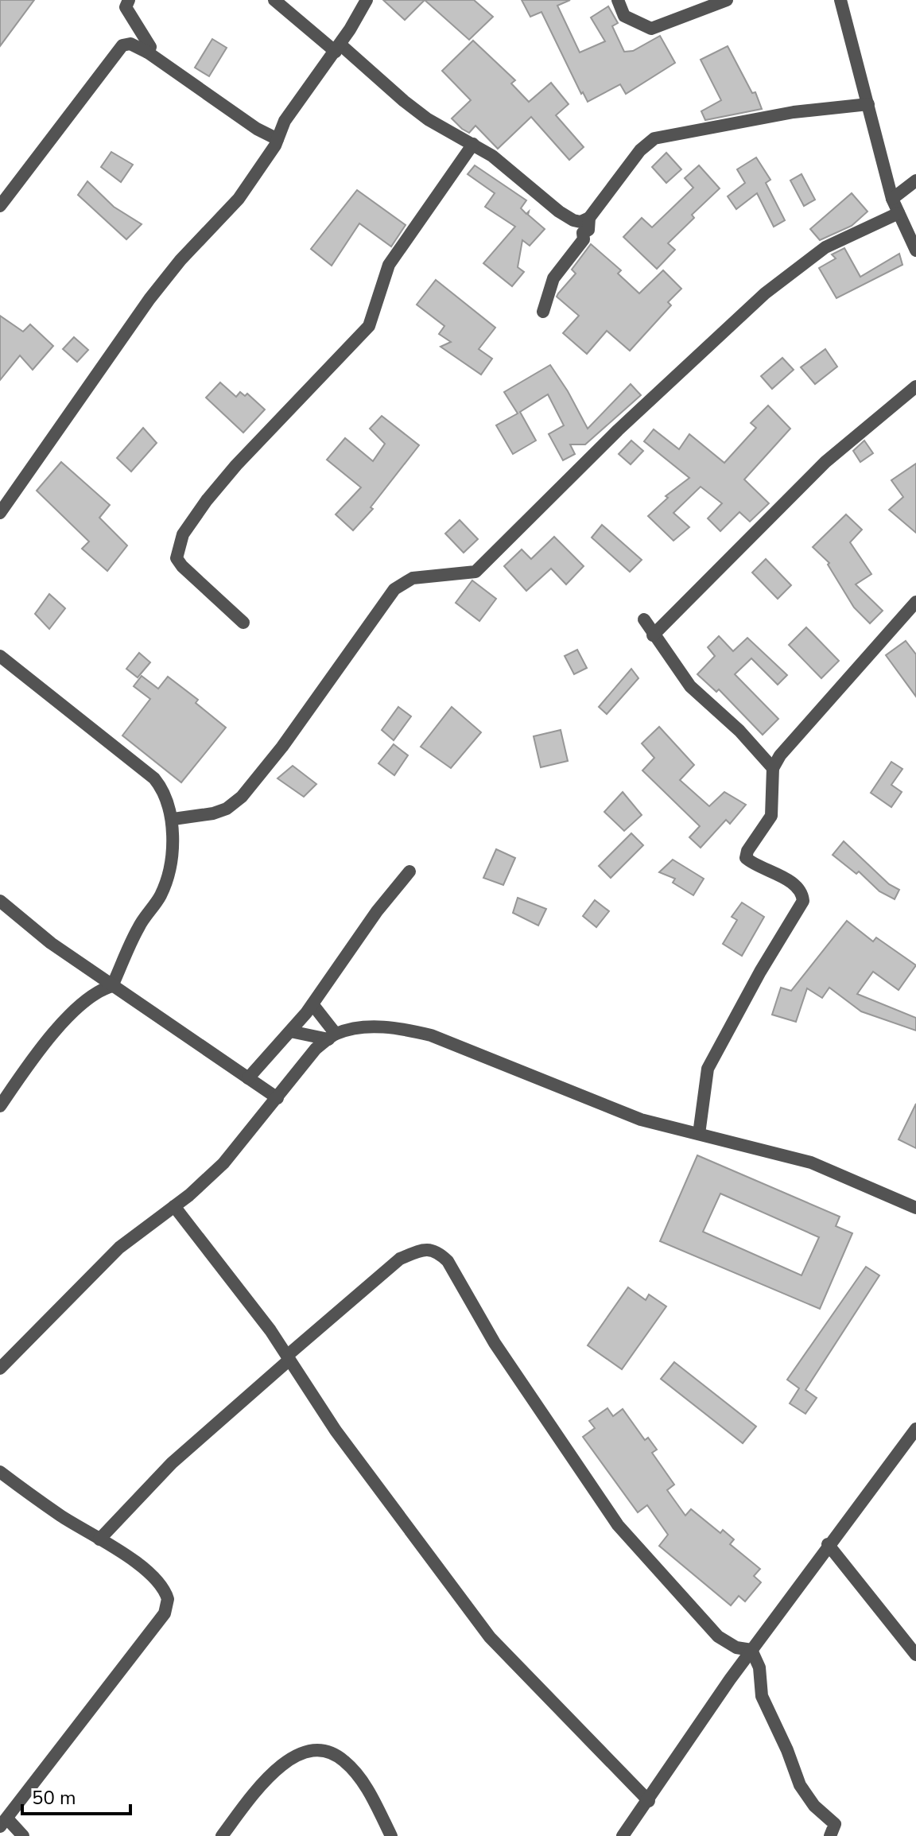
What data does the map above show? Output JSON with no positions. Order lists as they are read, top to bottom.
{
  "scale_bar": "50 m"
}
